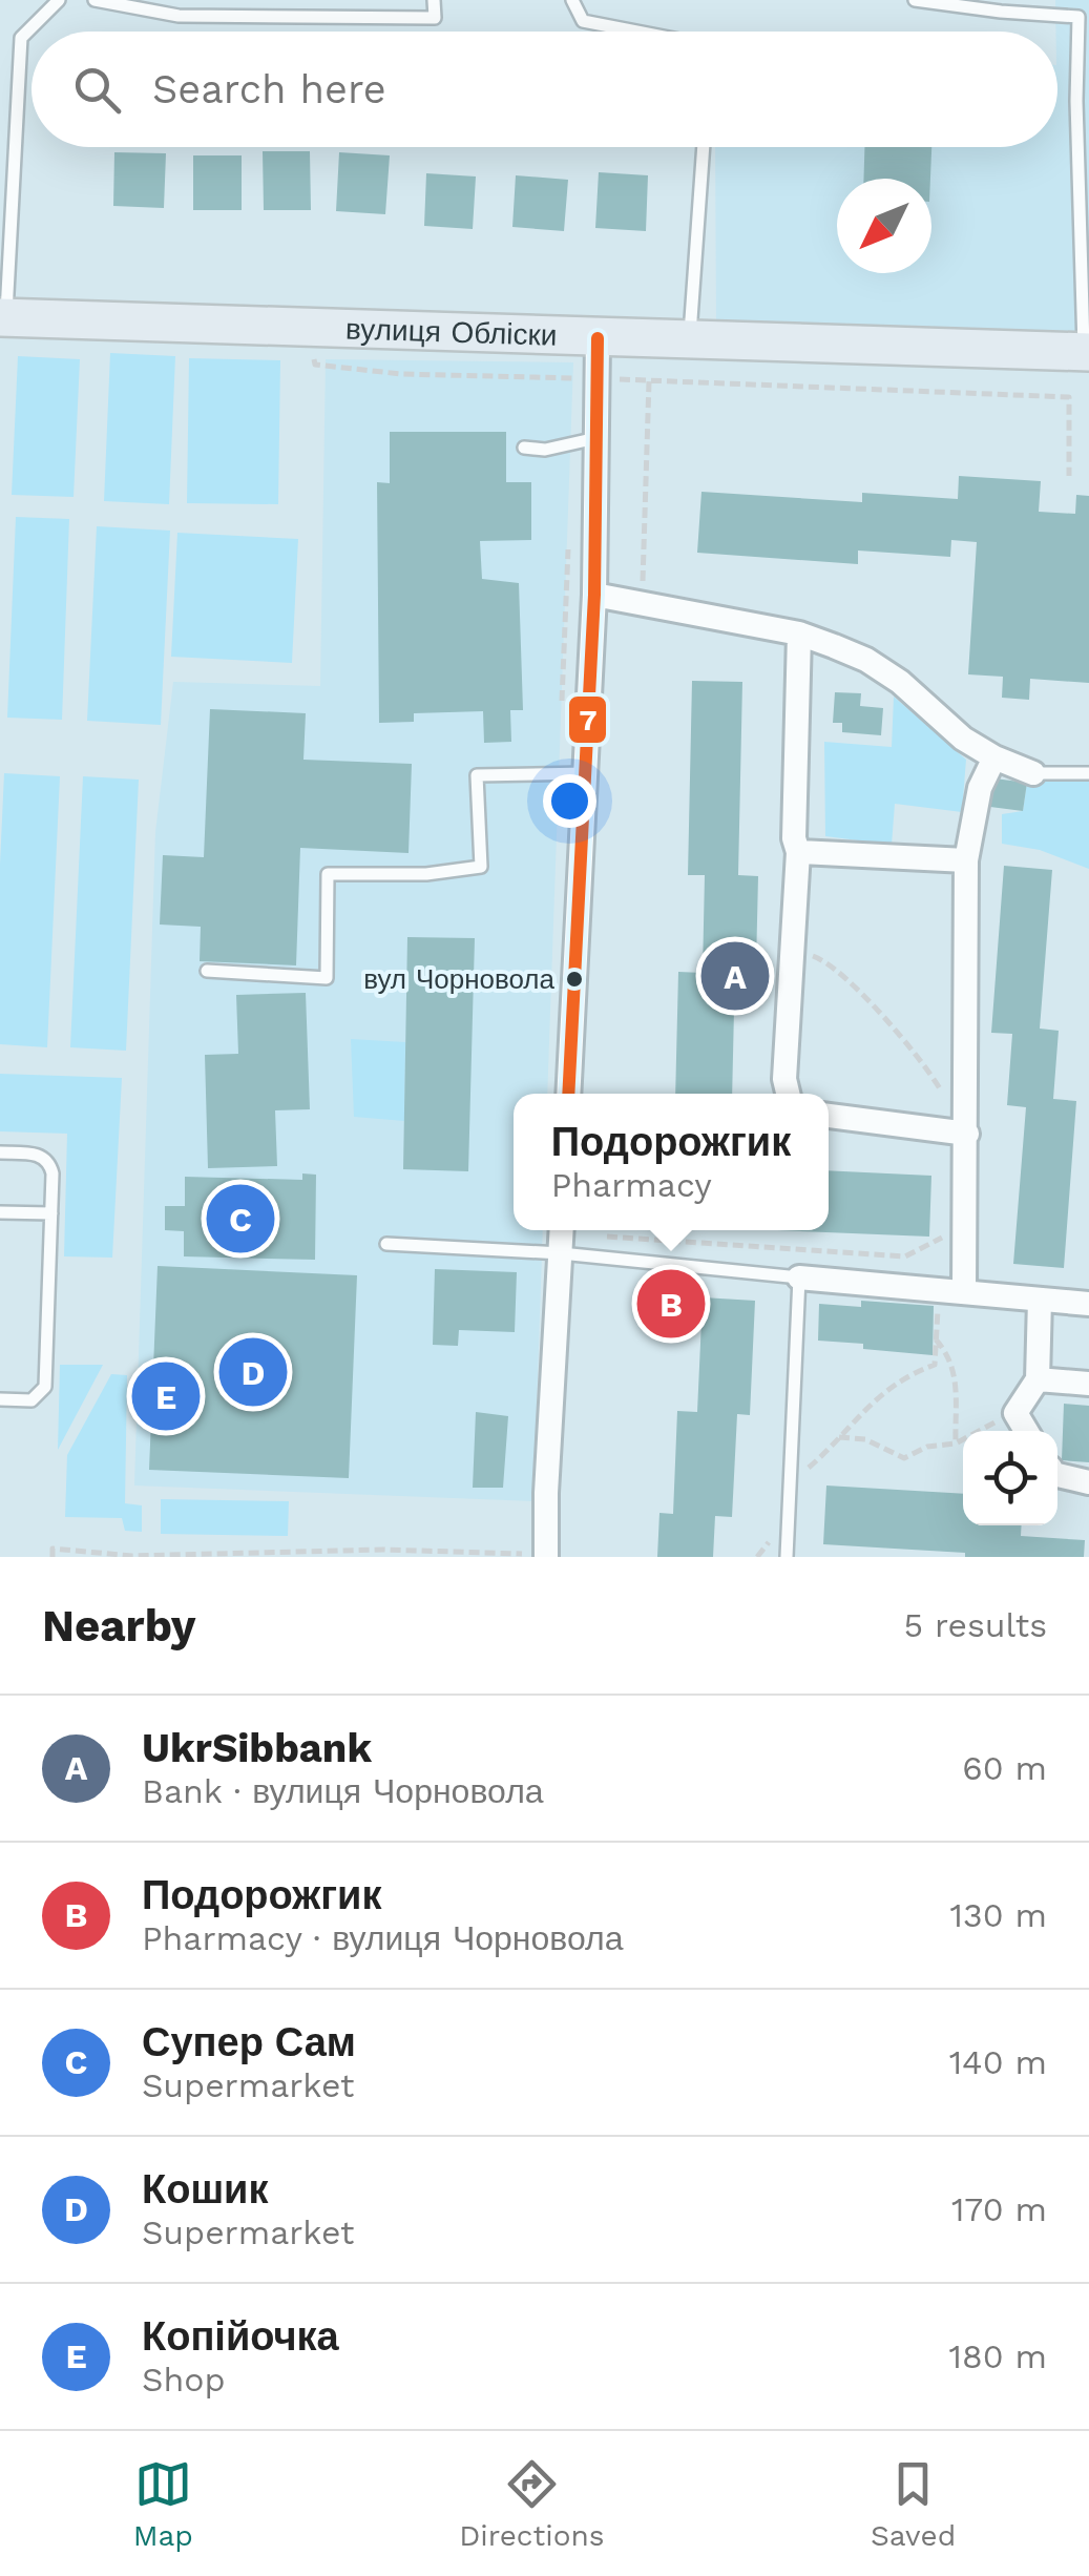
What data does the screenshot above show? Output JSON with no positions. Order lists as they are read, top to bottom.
{
  "streets": {
    "main road": ["вулиця Обліски"]
  },
  "places": ["вул Чорновола"],
  "lines": ["transit line 7"],
  "north": "bottom left",
  "page": {
    "search": "Search here",
    "pins": [
      "A",
      "C",
      "B",
      "D",
      "E"
    ],
    "popup": ["Подорожгик", "Pharmacy"],
    "heading": ["Nearby", "5 results"],
    "list": [
      {
        "mark": "A",
        "name": "UkrSibbank",
        "note": "Bank · вулиця Чорновола",
        "value": "60 m"
      },
      {
        "mark": "B",
        "name": "Подорожгик",
        "note": "Pharmacy · вулиця Чорновола",
        "value": "130 m"
      },
      {
        "mark": "C",
        "name": "Супер Сам",
        "note": "Supermarket",
        "value": "140 m"
      },
      {
        "mark": "D",
        "name": "Кошик",
        "note": "Supermarket",
        "value": "170 m"
      },
      {
        "mark": "E",
        "name": "Копійочка",
        "note": "Shop",
        "value": "180 m"
      }
    ],
    "nav": ["Map", "Directions", "Saved"]
  }
}
